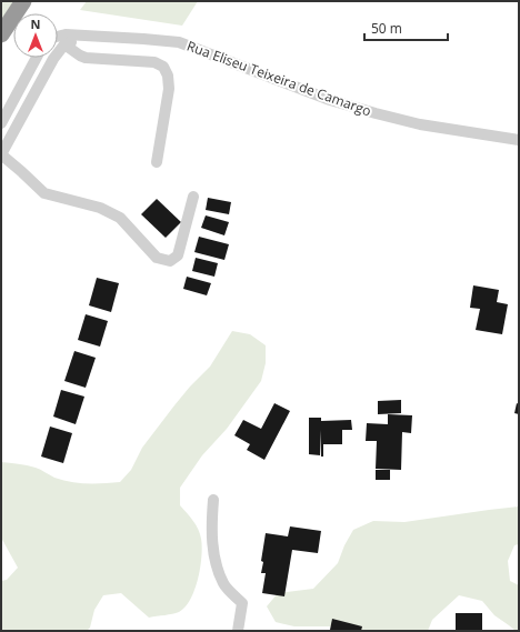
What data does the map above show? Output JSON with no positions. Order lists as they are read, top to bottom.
{
  "streets": {
    "street": ["Rua Eliseu Teixeira de Camargo"]
  },
  "scale_bar": "50 m",
  "north": "top"
}
